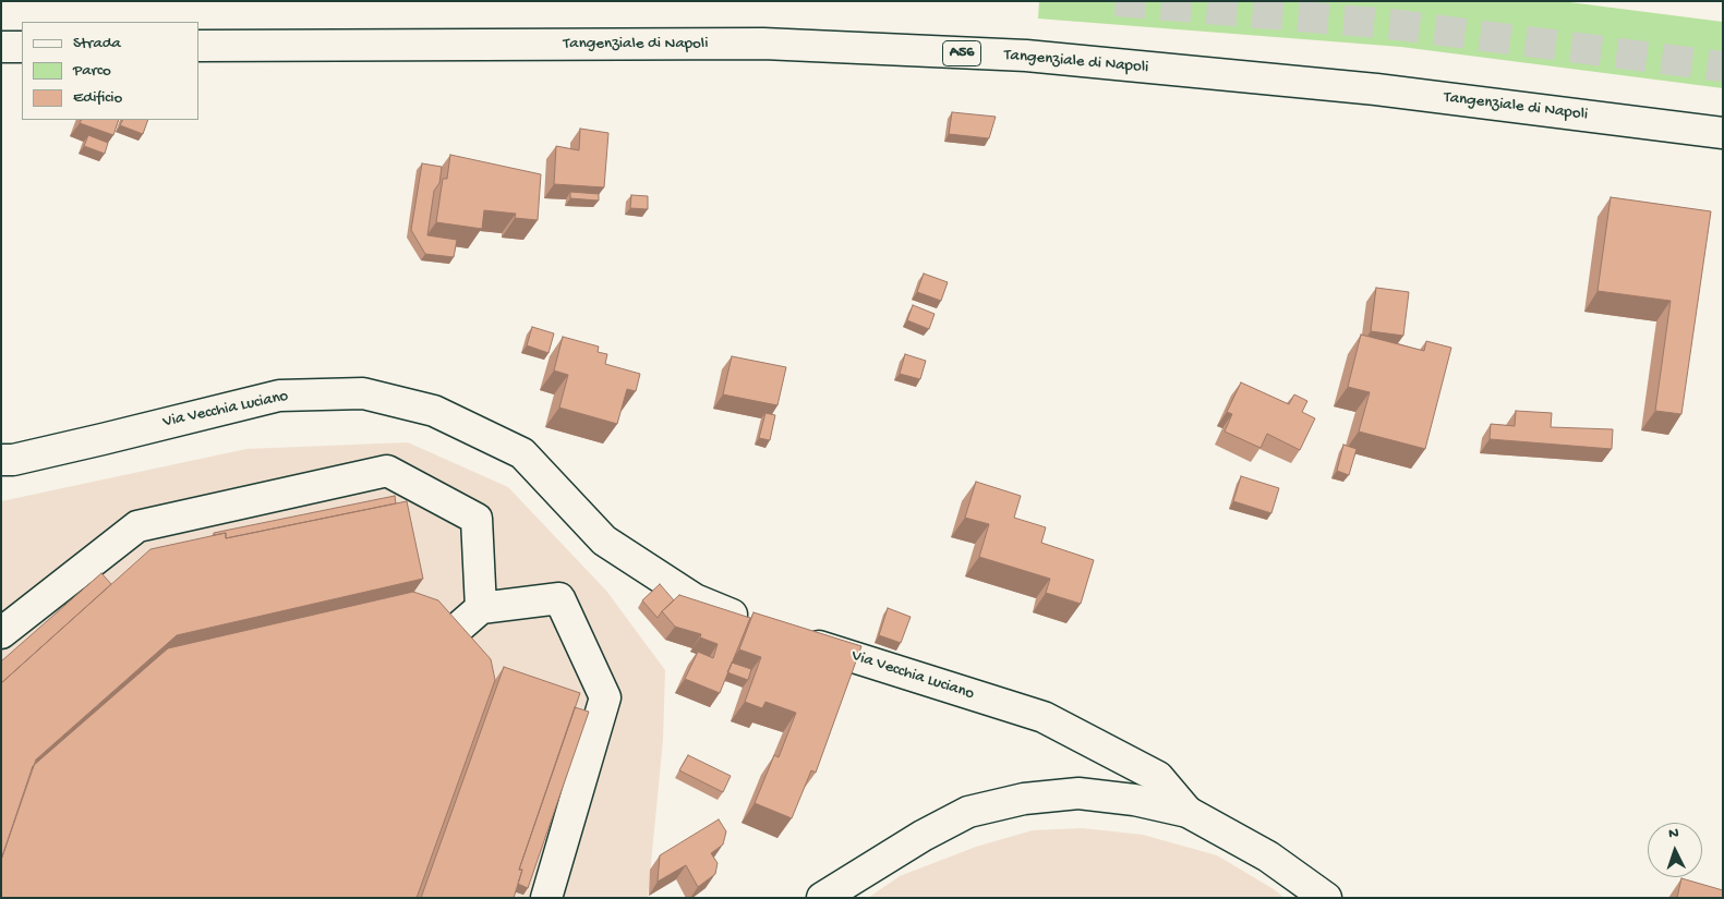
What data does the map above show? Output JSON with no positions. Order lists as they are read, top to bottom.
{
  "streets": {
    "main road": ["Tangenziale di Napoli", "A56", "Via Vecchia Luciano"]
  },
  "legend": ["Strada", "Parco", "Edificio"],
  "north": "top"
}
